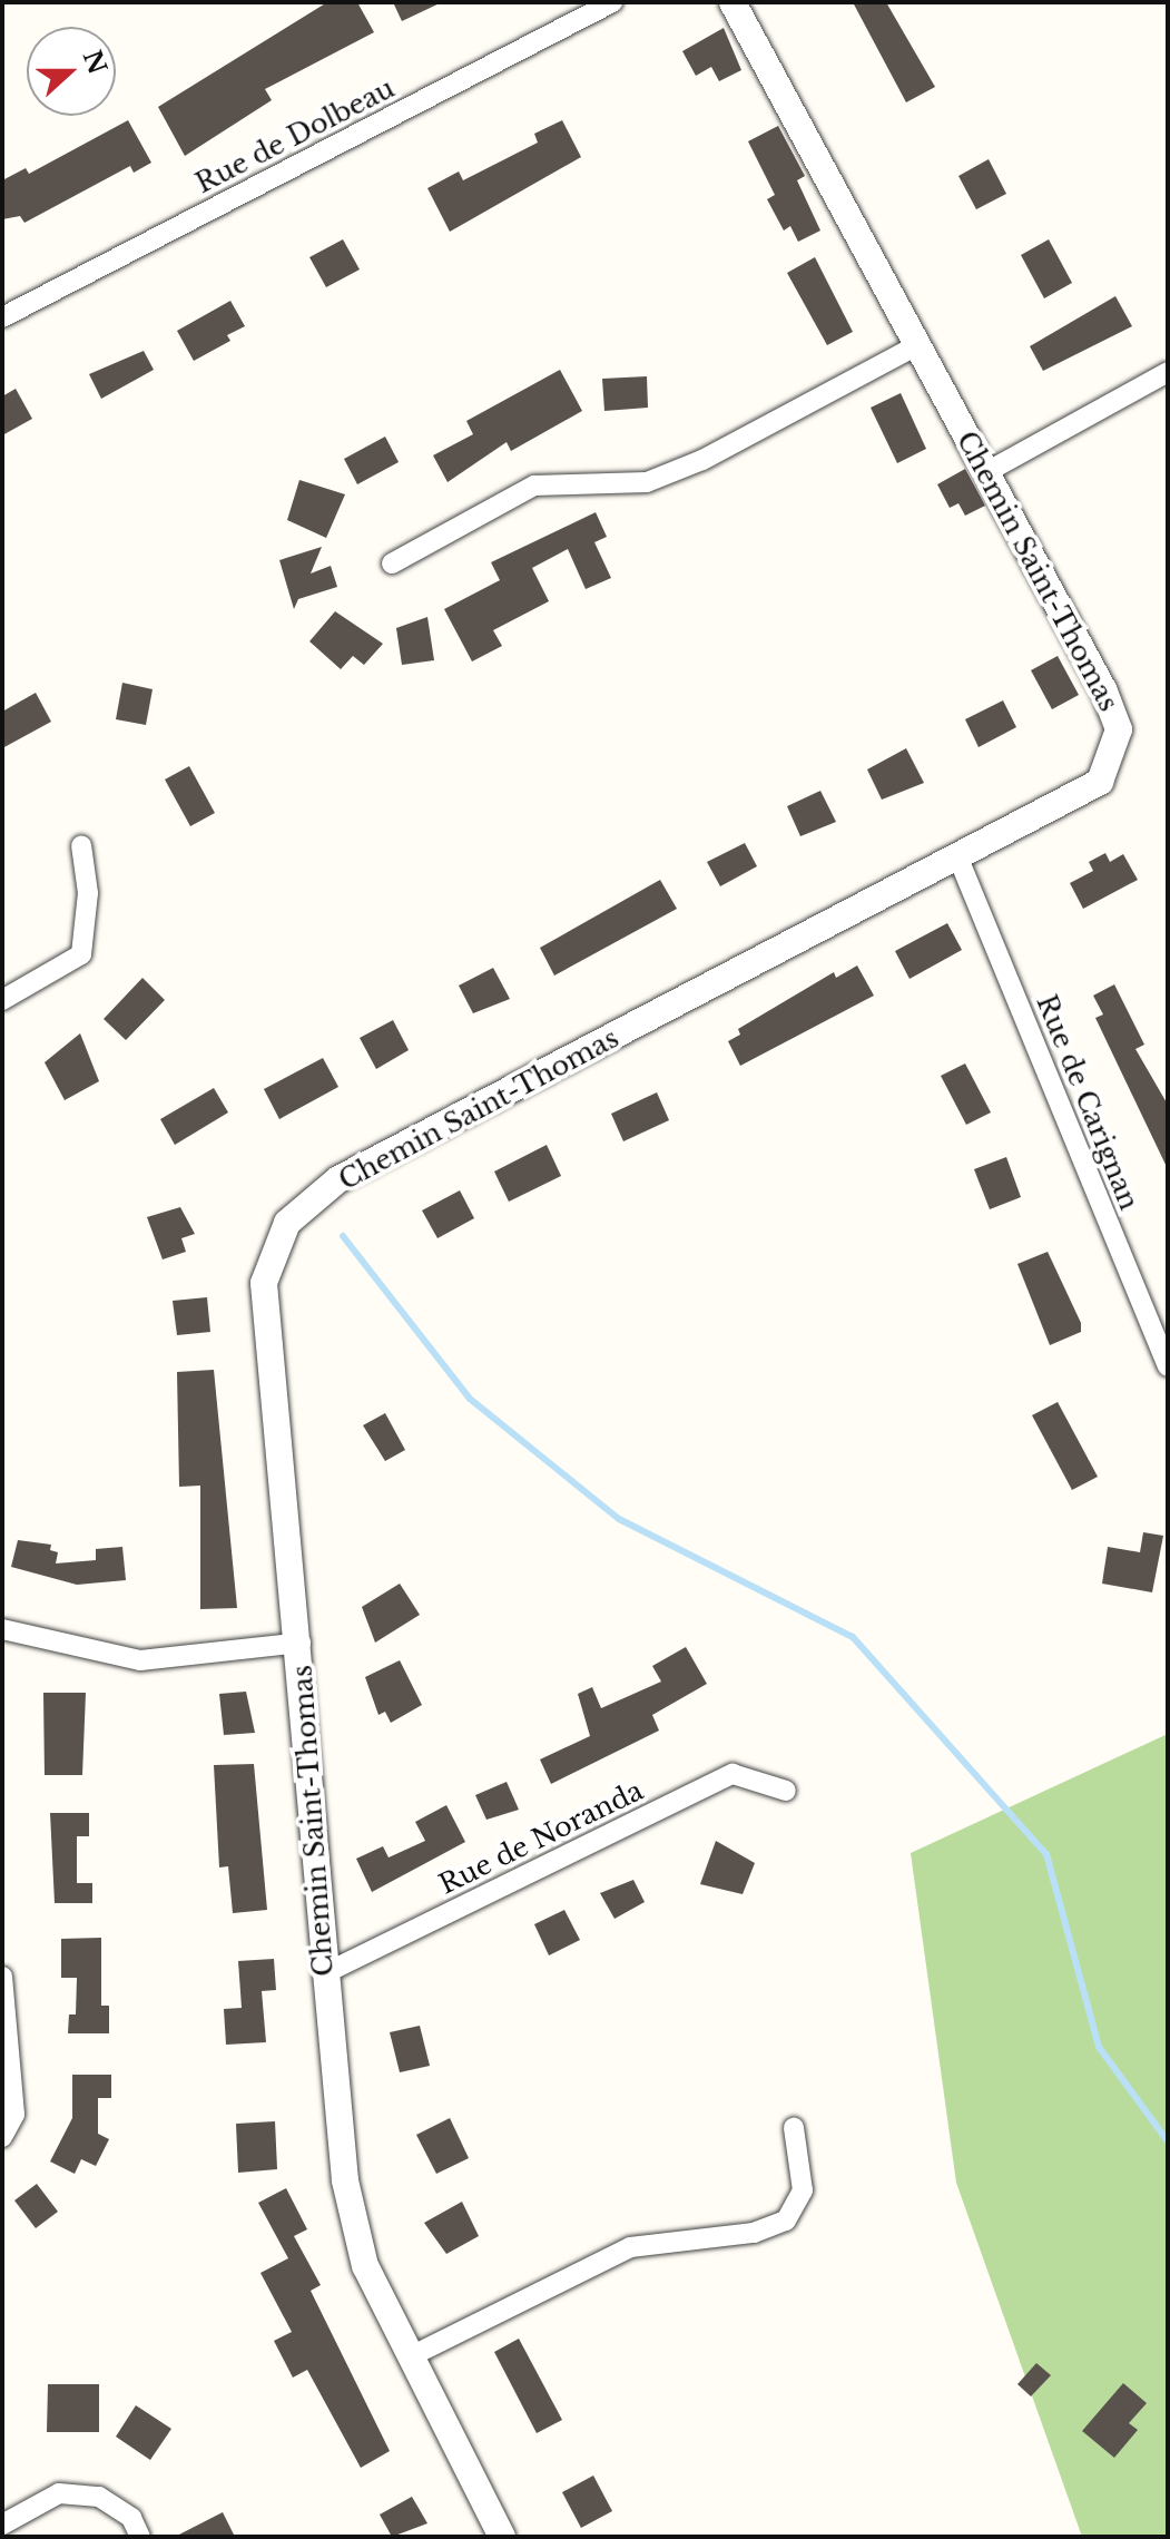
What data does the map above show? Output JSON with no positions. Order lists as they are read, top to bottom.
{
  "streets": {
    "street": [
      "Rue de Dolbeau",
      "Chemin Saint-Thomas",
      "Rue de Carignan",
      "Rue de Noranda"
    ]
  },
  "crossings": [
    ["Chemin Saint-Thomas", "Rue de Carignan"],
    ["Chemin Saint-Thomas", "Rue de Noranda"]
  ],
  "north": "right"
}
